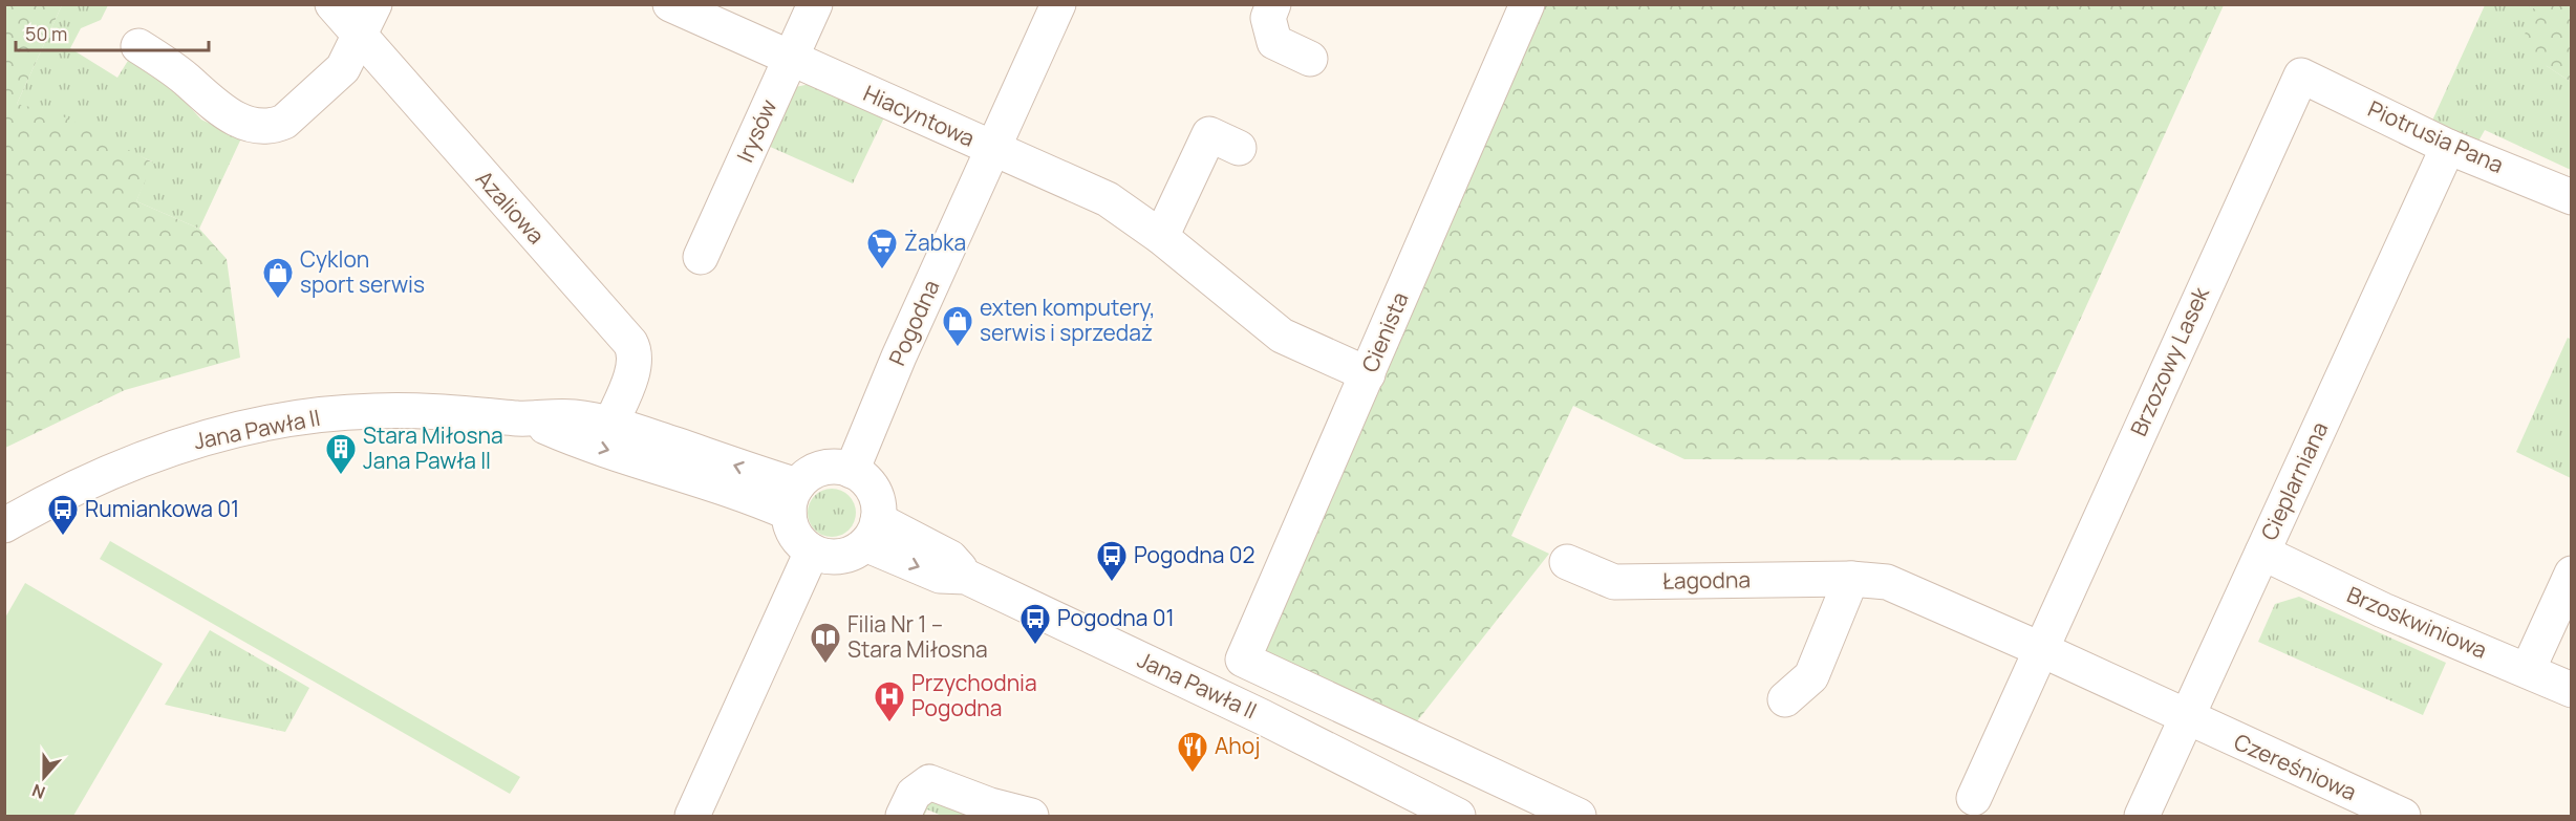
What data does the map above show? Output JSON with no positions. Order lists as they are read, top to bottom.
{
  "streets": {
    "street": [
      "Hiacyntowa",
      "Irysów",
      "Piotrusia Pana",
      "Azaliowa",
      "Pogodna",
      "Cienista",
      "Brzozowy Lasek",
      "Jana Pawła II",
      "Cieplarniana",
      "Łagodna",
      "Brzoskwiniowa",
      "Czereśniowa"
    ]
  },
  "crossings": [
    ["Hiacyntowa", "Irysów"],
    ["Hiacyntowa", "Pogodna"],
    ["Hiacyntowa", "Cienista"],
    ["Piotrusia Pana", "Brzozowy Lasek"],
    ["Piotrusia Pana", "Cieplarniana"],
    ["Azaliowa", "Jana Pawła II"],
    ["Pogodna", "Jana Pawła II"],
    ["Brzozowy Lasek", "Łagodna"],
    ["Cieplarniana", "Łagodna"],
    ["Cieplarniana", "Brzoskwiniowa"],
    ["Cieplarniana", "Czereśniowa"],
    ["Łagodna", "Czereśniowa"]
  ],
  "places": {
    "supermarket": ["Żabka"],
    "shop": ["Cyklon sport serwis", "exten komputery, serwis i sprzedaż"],
    "building": ["Stara Miłosna Jana Pawła II"],
    "bus stop": ["Rumiankowa 01", "Pogodna 02", "Pogodna 01"],
    "library": ["Filia Nr 1 – Stara Miłosna"],
    "hospital": ["Przychodnia Pogodna"],
    "restaurant": ["Ahoj"]
  },
  "scale_bar": "50 m",
  "north": "bottom"
}
